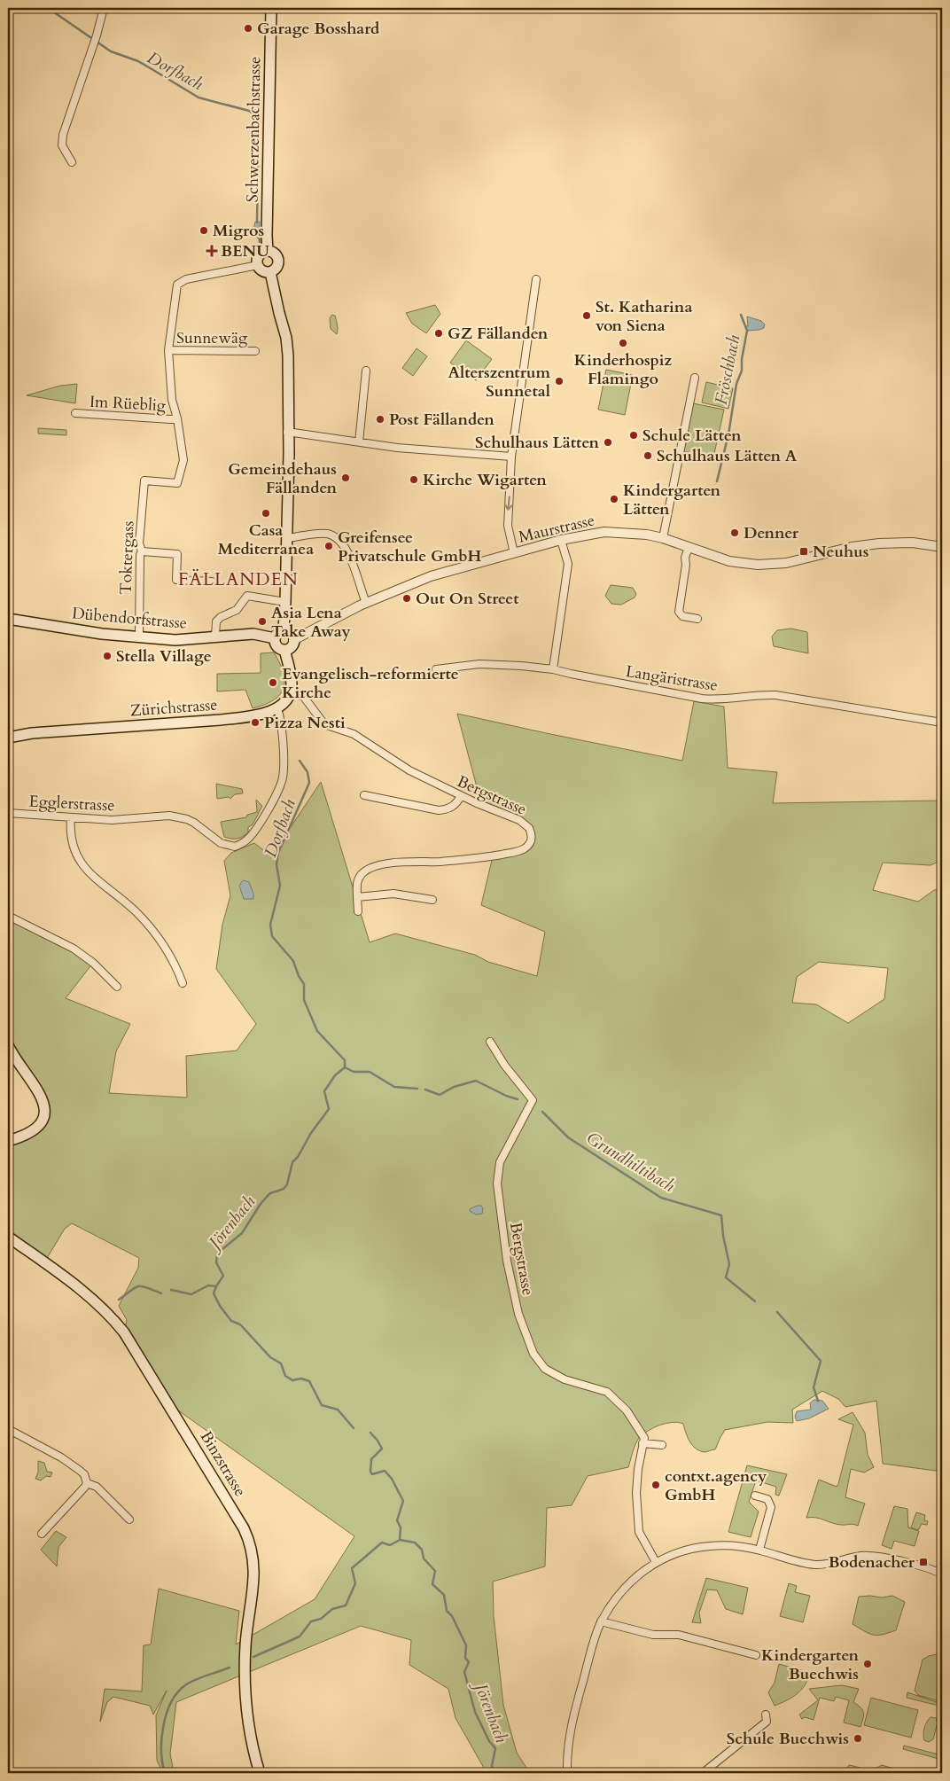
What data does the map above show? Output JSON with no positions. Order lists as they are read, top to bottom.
{
  "streets": {
    "main road": [
      "Schwerzenbachstrasse",
      "Dübendorfstrasse",
      "Zürichstrasse",
      "Binzstrasse"
    ],
    "street": [
      "Sunnewäg",
      "Im Rüeblig",
      "Maurstrasse",
      "Toktergass",
      "Langäristrasse",
      "Bergstrasse",
      "Egglerstrasse"
    ]
  },
  "crossings": [
    ["Im Rüeblig", "Toktergass"],
    ["Maurstrasse", "Dübendorfstrasse"],
    ["Toktergass", "Dübendorfstrasse"],
    ["Zürichstrasse", "Egglerstrasse"]
  ],
  "districts": ["FÄLLANDEN"],
  "water": [
    "Dorfbach",
    "Fröschbach",
    "Grundhiltibach",
    "Jörenbach"
  ],
  "places": {
    "other": [
      "Garage Bosshard",
      "Migros",
      "St. Katharina von Siena",
      "GZ Fällanden",
      "Kinderhospiz Flamingo",
      "Alterszentrum Sunnetal",
      "Post Fällanden",
      "Schule Lätten",
      "Schulhaus Lätten",
      "Schulhaus Lätten A",
      "Gemeindehaus Fällanden",
      "Kirche Wigarten",
      "Kindergarten Lätten",
      "Casa Mediterranea",
      "Denner",
      "Greifensee Privatschule GmbH",
      "Out On Street",
      "Asia Lena Take Away",
      "Stella Village",
      "Evangelisch-reformierte Kirche",
      "Pizza Nesti",
      "contxt.agency GmbH",
      "Kindergarten Buechwis",
      "Schule Buechwis"
    ],
    "health": ["BENU"],
    "transit": ["Neuhus", "Bodenacher"]
  }
}
